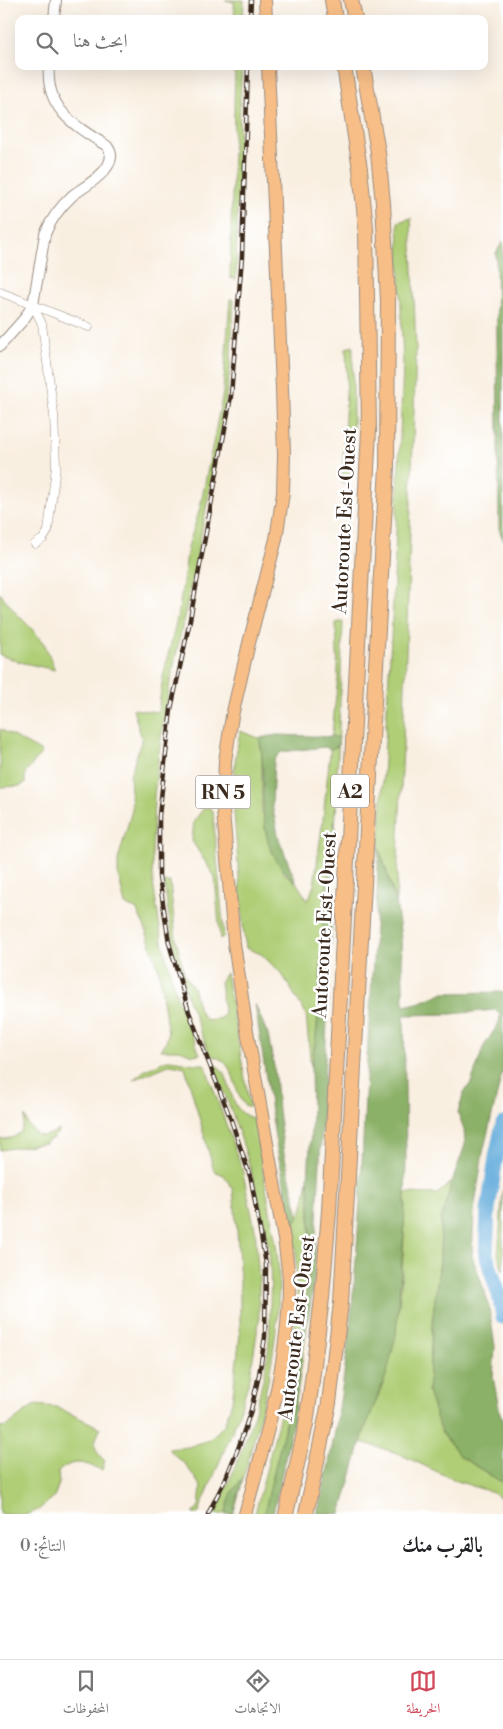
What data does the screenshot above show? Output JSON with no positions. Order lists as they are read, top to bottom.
{
  "streets": {
    "highway": ["Autoroute Est-Ouest", "A2"],
    "main road": ["RN 5"]
  },
  "page": {
    "search": "ابحث هنا",
    "heading": ["بالقرب منك", "النتائج: 0"],
    "nav": ["الخريطة", "الاتجاهات", "المحفوظات"]
  }
}
